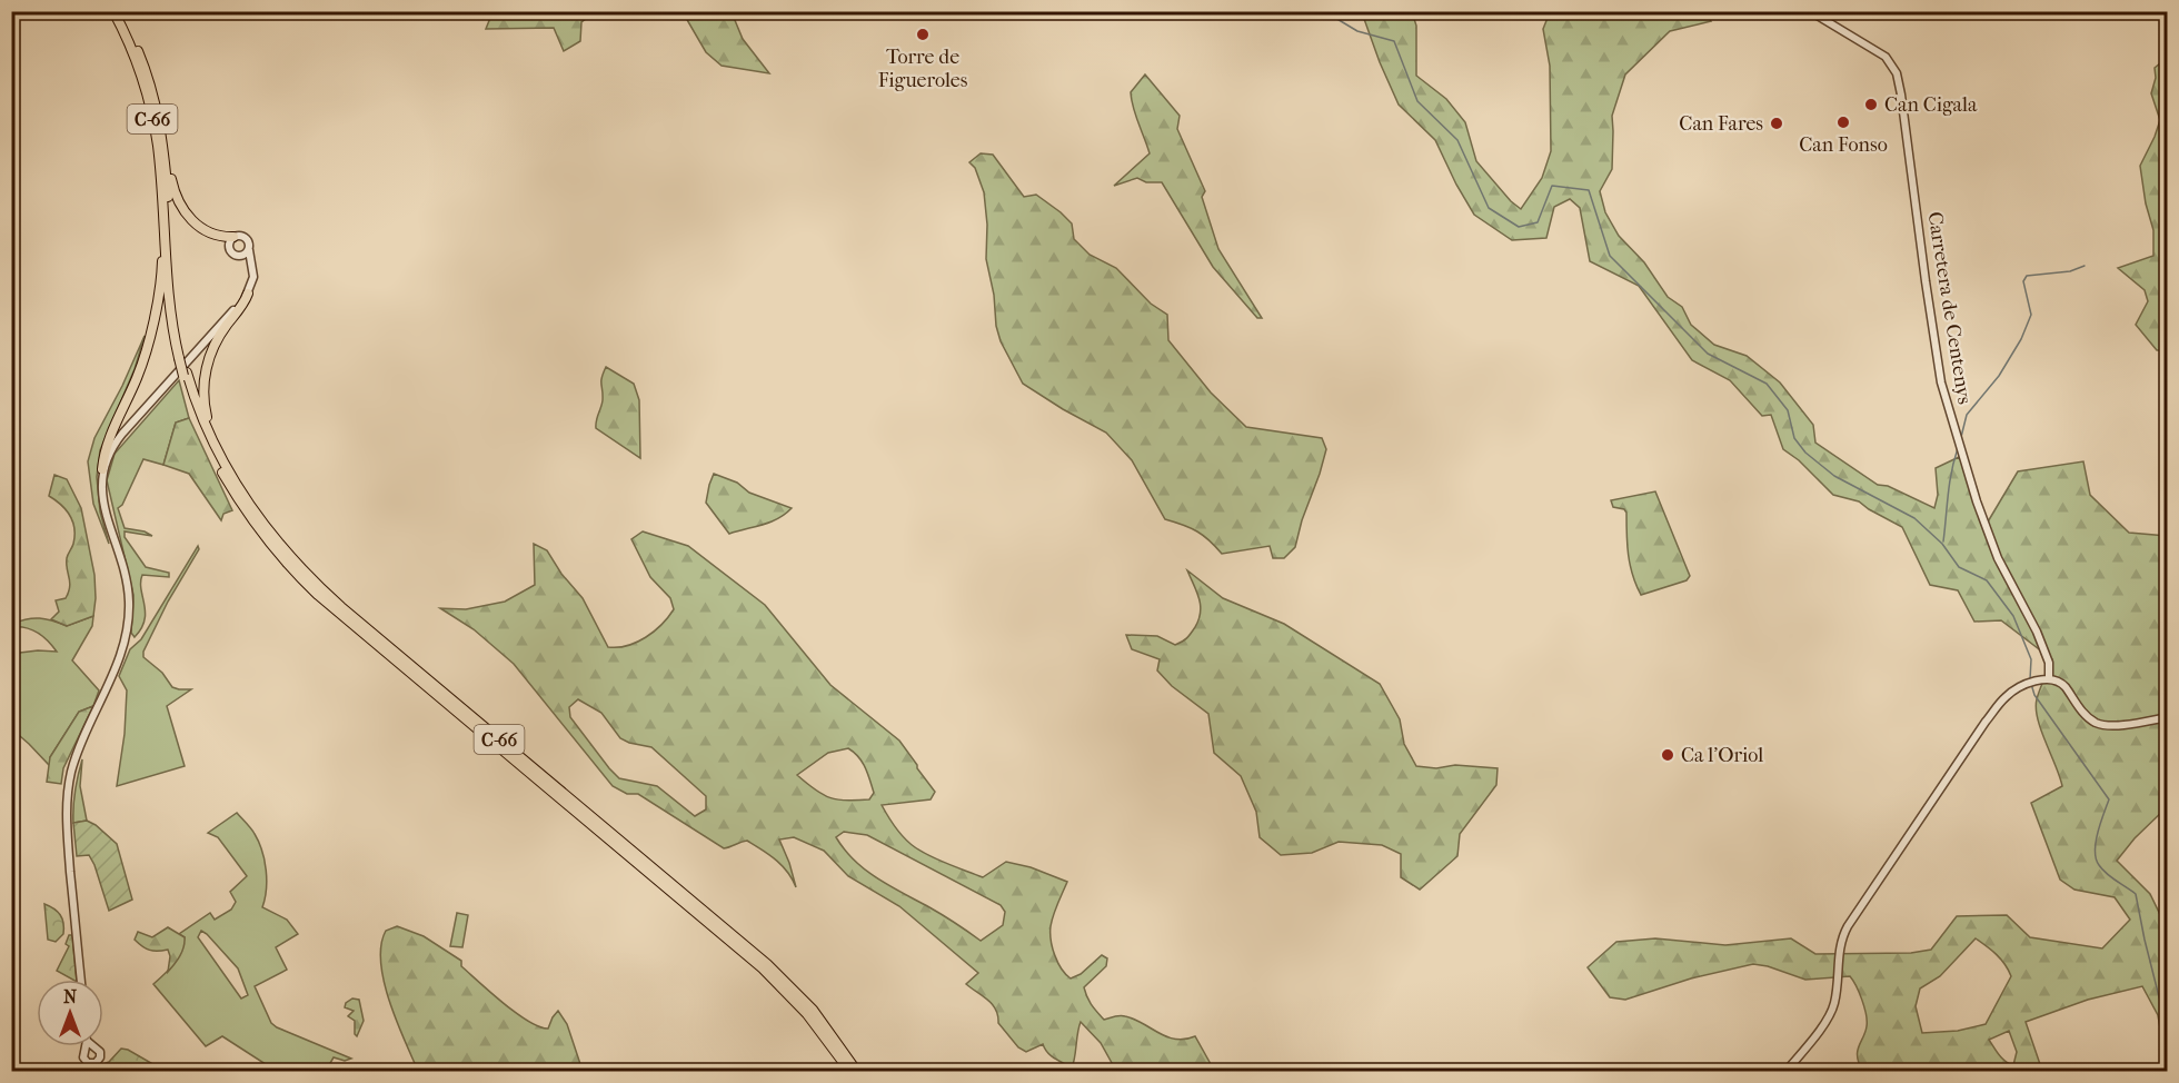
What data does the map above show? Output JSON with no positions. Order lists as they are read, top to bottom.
{
  "streets": {
    "highway": ["C-66"],
    "street": ["Carretera de Centenys"]
  },
  "places": [
    "Torre de Figueroles",
    "Can Cigala",
    "Can Fonso",
    "Can Fares",
    "Ca l'Oriol"
  ],
  "north": "top"
}
